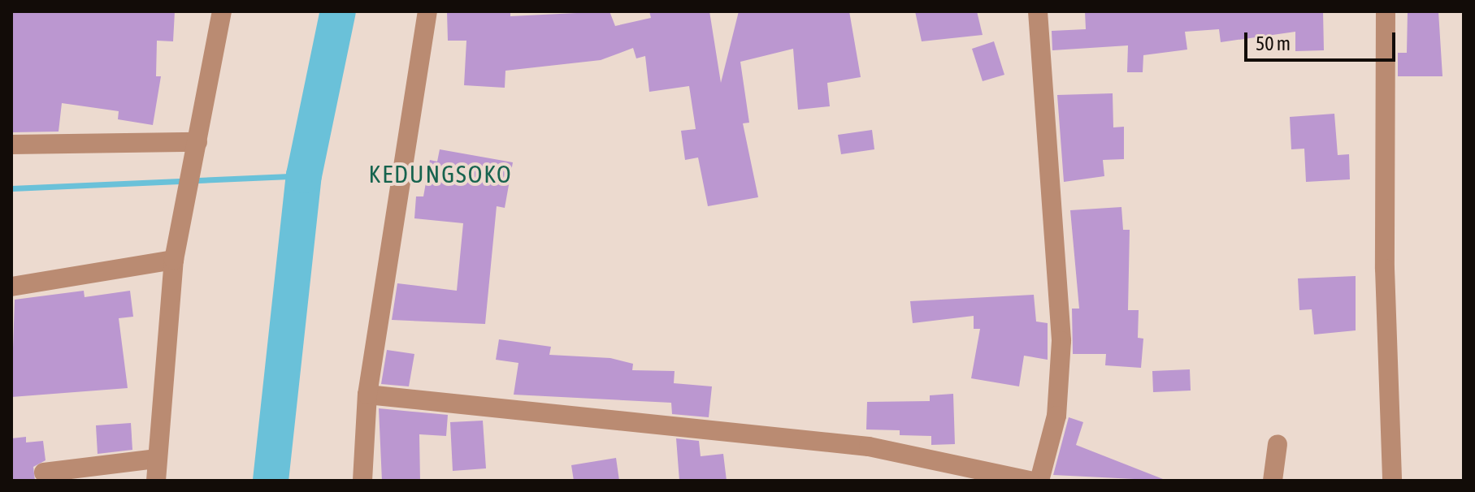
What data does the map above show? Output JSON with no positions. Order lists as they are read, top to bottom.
{
  "districts": ["KEDUNGSOKO"],
  "scale_bar": "50 m"
}
